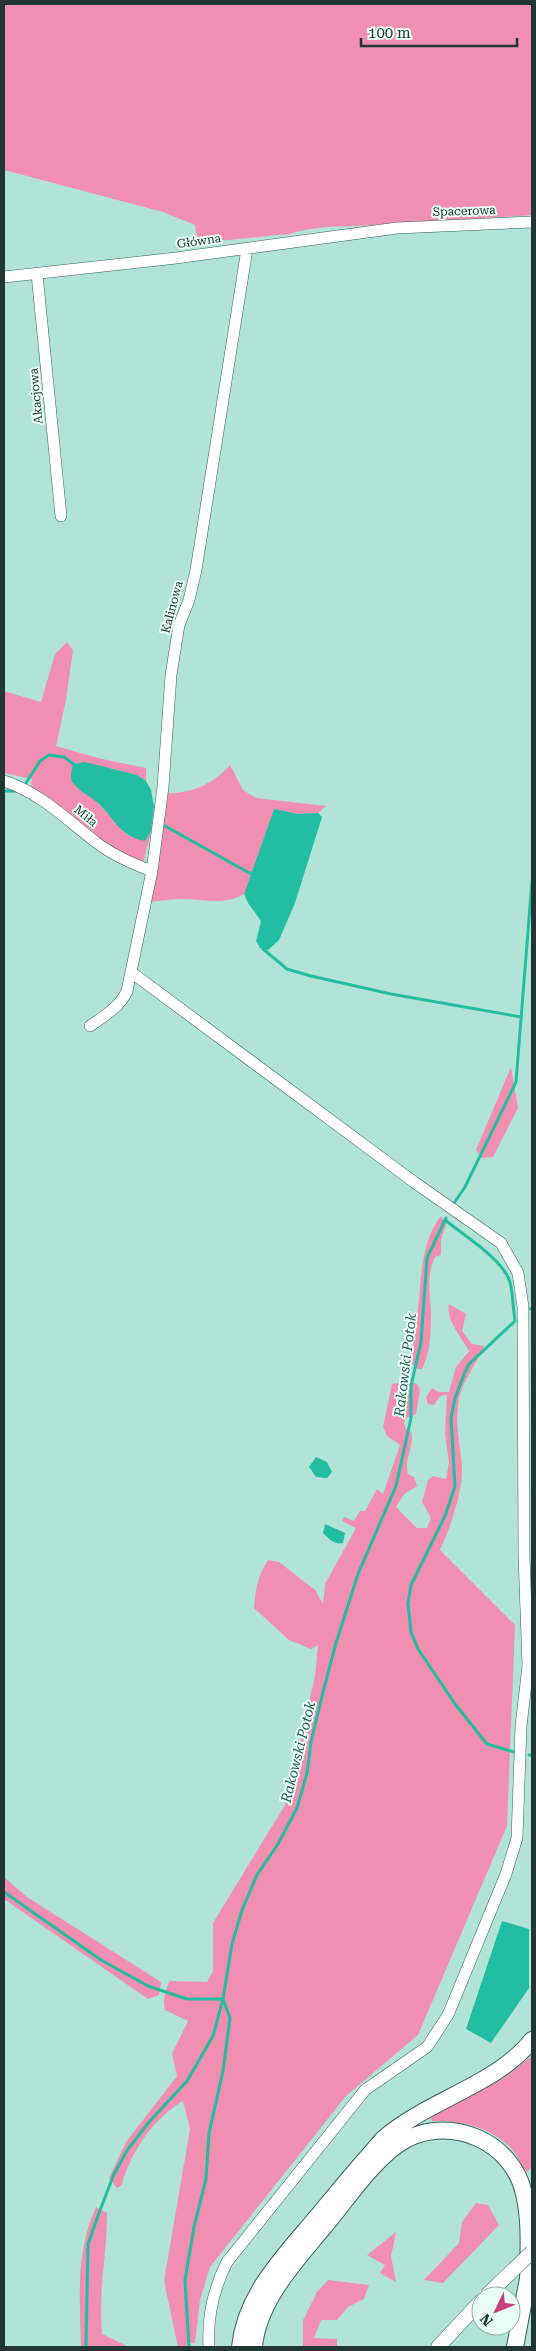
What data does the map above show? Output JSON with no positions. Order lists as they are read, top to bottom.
{
  "streets": {
    "street": [
      "Spacerowa",
      "Główna",
      "Akacjowa",
      "Kalinowa",
      "Miła"
    ]
  },
  "crossings": [
    ["Spacerowa", "Główna"],
    ["Główna", "Akacjowa"],
    ["Główna", "Kalinowa"],
    ["Kalinowa", "Miła"]
  ],
  "water": ["Rakowski Potok"],
  "scale_bar": "100 m",
  "north": "bottom left"
}
